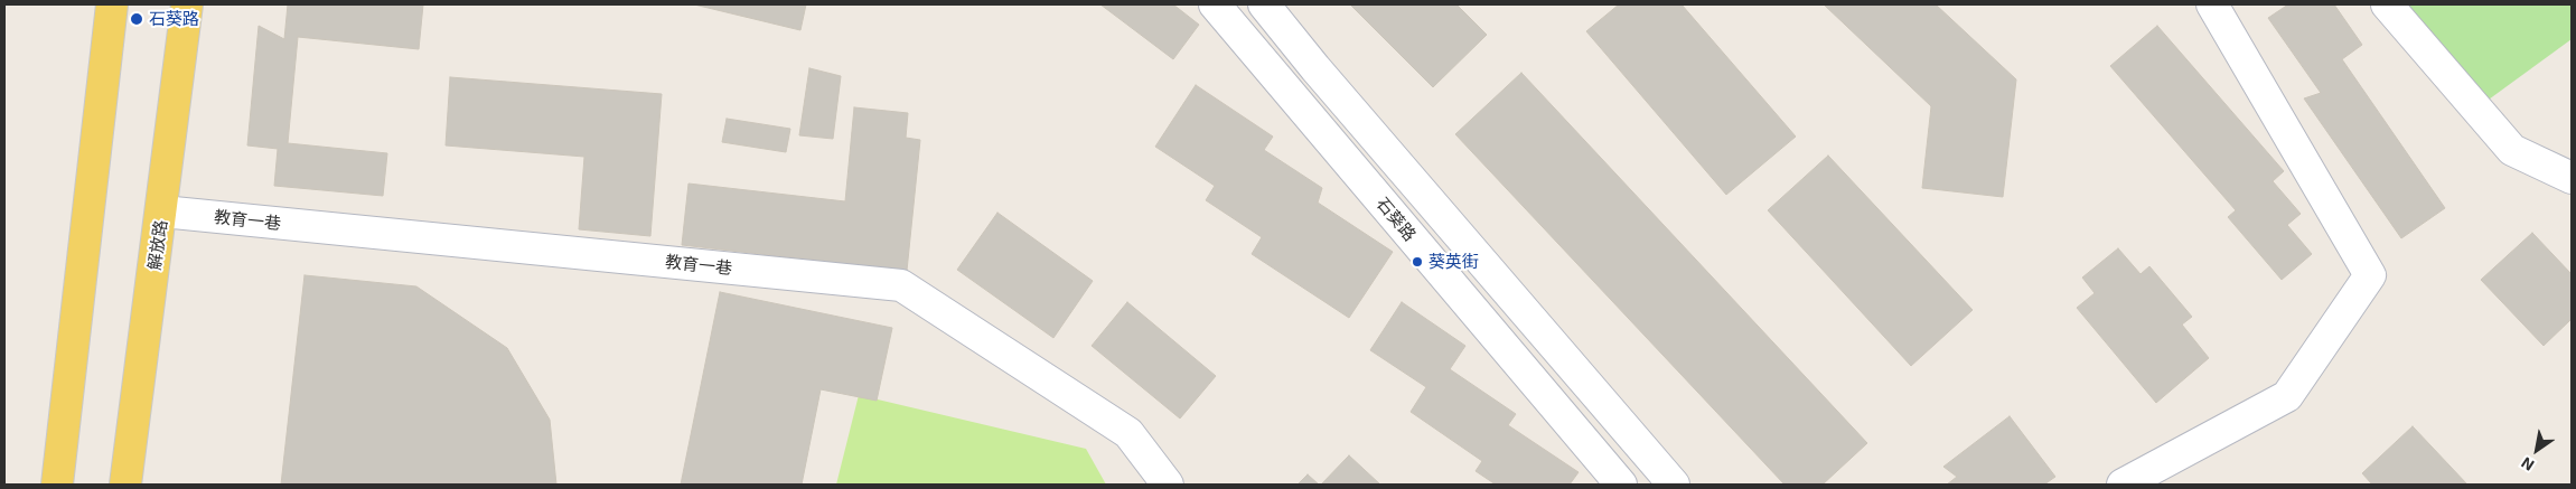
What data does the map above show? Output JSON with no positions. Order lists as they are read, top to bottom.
{
  "streets": {
    "main road": ["解放路"],
    "street": ["石葵路", "教育一巷"]
  },
  "crossings": [
    ["教育一巷", "解放路"]
  ],
  "places": ["石葵路", "葵英街"],
  "north": "bottom left"
}
